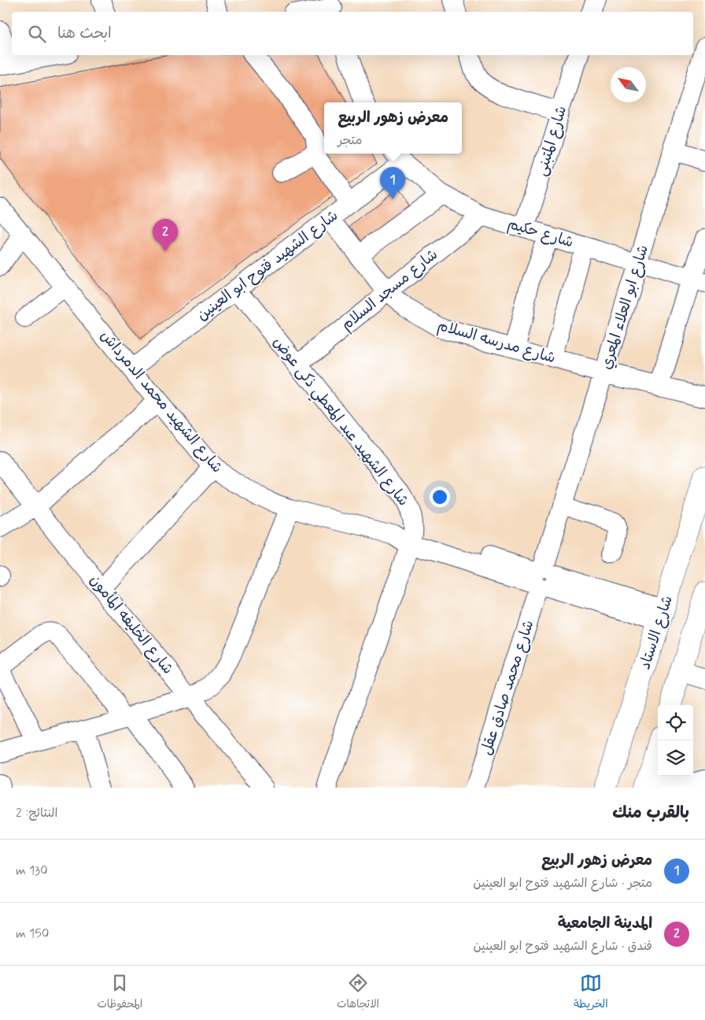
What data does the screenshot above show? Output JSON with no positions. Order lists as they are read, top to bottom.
{
  "streets": {
    "main road": ["شارع الاستاد"],
    "street": [
      "شارع المتبنى",
      "شارع حكيم",
      "شارع الشهيد فتوح ابو العينين",
      "شارع مسجد السلام",
      "شارع ابو العلاء المعري",
      "شارع مدرسه السلام",
      "شارع الشهيد محمد الدمرداش",
      "شارع الشهيد عبد المعطي ذكى عوض",
      "شارع الخليفه المأمون",
      "شارع محمد صادق عقل"
    ]
  },
  "crossings": [
    ["شارع المتبنى", "شارع حكيم"],
    ["شارع حكيم", "شارع الشهيد فتوح ابو العينين"],
    ["شارع حكيم", "شارع مسجد السلام"],
    ["شارع حكيم", "شارع ابو العلاء المعري"],
    ["شارع الشهيد فتوح ابو العينين", "شارع مدرسه السلام"],
    ["شارع الشهيد فتوح ابو العينين", "شارع الشهيد محمد الدمرداش"],
    ["شارع الشهيد فتوح ابو العينين", "شارع الشهيد عبد المعطي ذكى عوض"],
    ["شارع مسجد السلام", "شارع مدرسه السلام"],
    ["شارع مسجد السلام", "شارع الشهيد عبد المعطي ذكى عوض"],
    ["شارع ابو العلاء المعري", "شارع مدرسه السلام"],
    ["شارع ابو العلاء المعري", "شارع الشهيد محمد الدمرداش"],
    ["شارع ابو العلاء المعري", "شارع محمد صادق عقل"],
    ["شارع الشهيد محمد الدمرداش", "شارع الشهيد عبد المعطي ذكى عوض"],
    ["شارع الشهيد محمد الدمرداش", "شارع الاستاد"],
    ["شارع الشهيد محمد الدمرداش", "شارع محمد صادق عقل"]
  ],
  "north": "top left",
  "page": {
    "search": "ابحث هنا",
    "popup": ["معرض زهور الربيع", "متجر"],
    "pins": ["1", "2"],
    "heading": ["بالقرب منك", "النتائج: 2"],
    "list": [
      {
        "mark": "1",
        "name": "معرض زهور الربيع",
        "note": "متجر · شارع الشهيد فتوح ابو العينين",
        "value": "130 m"
      },
      {
        "mark": "2",
        "name": "المدينة الجامعية",
        "note": "فندق · شارع الشهيد فتوح ابو العينين",
        "value": "150 m"
      }
    ],
    "nav": ["الخريطة", "الاتجاهات", "المحفوظات"]
  }
}
